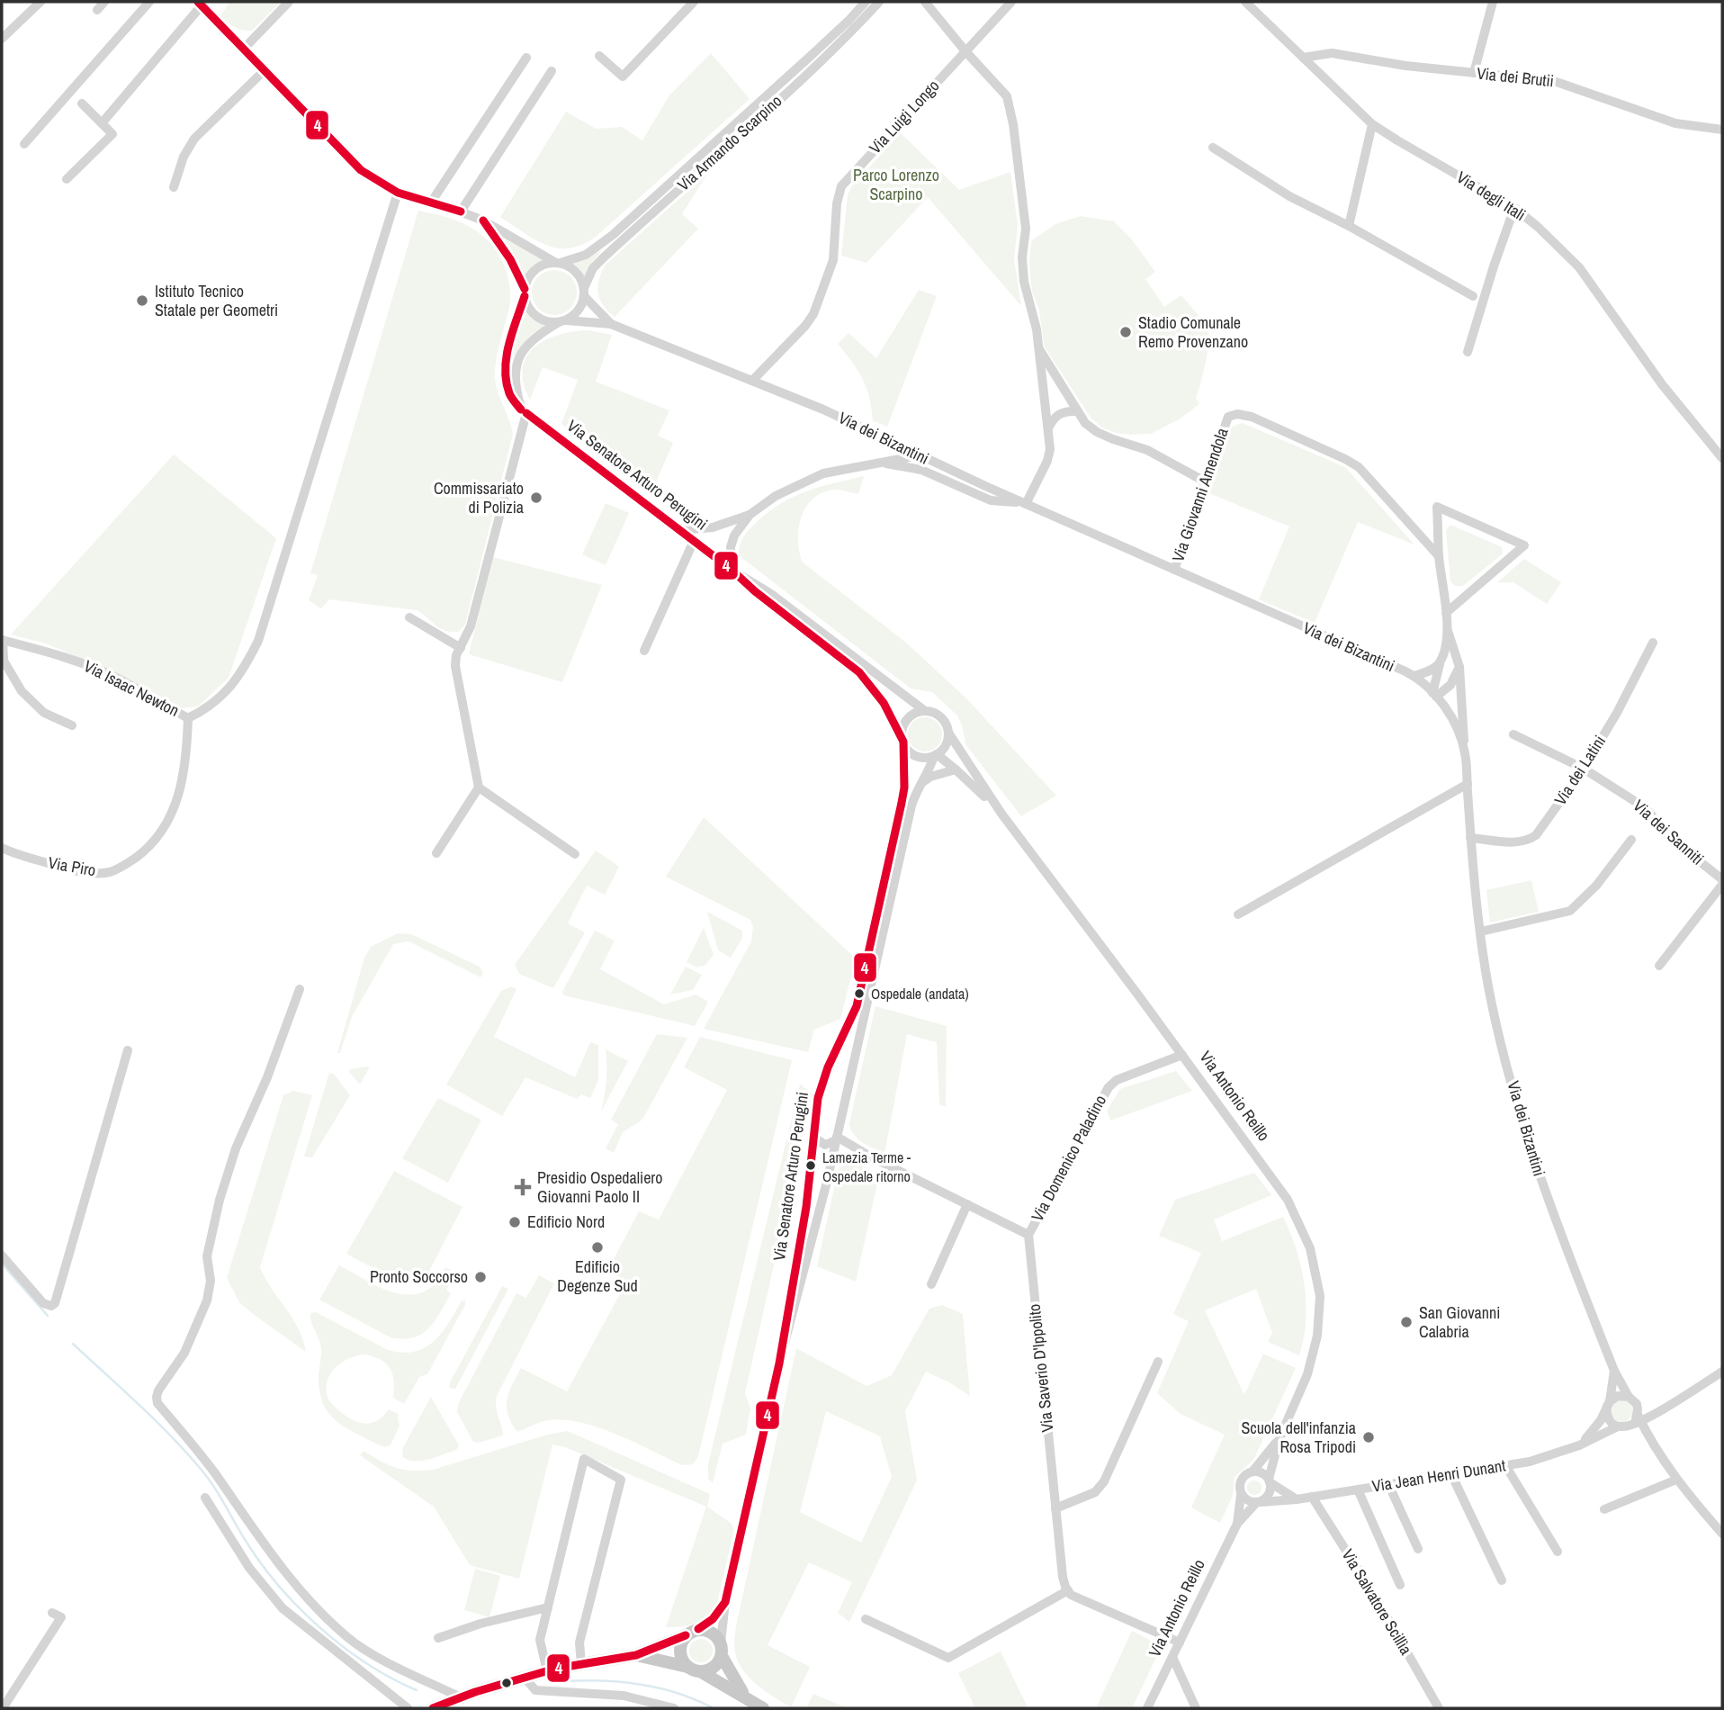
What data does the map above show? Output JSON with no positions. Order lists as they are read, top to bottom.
{
  "streets": {
    "main road": ["Via Senatore Arturo Perugini"],
    "street": [
      "Via dei Brutii",
      "Via Luigi Longo",
      "Via Armando Scarpino",
      "Via degli Itali",
      "Via dei Bizantini",
      "Via Giovanni Amendola",
      "Via Isaac Newton",
      "Via dei Latini",
      "Via dei Sanniti",
      "Via Piro",
      "Via Antonio Reillo",
      "Via Domenico Paladino",
      "Via Saverio D'Ippolito",
      "Via Jean Henri Dunant",
      "Via Salvatore Scillìa"
    ]
  },
  "crossings": [
    ["Via dei Brutii", "Via degli Itali"],
    ["Via Luigi Longo", "Via dei Bizantini"],
    ["Via Armando Scarpino", "Via dei Bizantini"],
    ["Via Armando Scarpino", "Via Senatore Arturo Perugini"],
    ["Via dei Bizantini", "Via Senatore Arturo Perugini"],
    ["Via dei Bizantini", "Via Giovanni Amendola"],
    ["Via dei Bizantini", "Via dei Latini"],
    ["Via dei Bizantini", "Via Jean Henri Dunant"],
    ["Via Senatore Arturo Perugini", "Via Antonio Reillo"],
    ["Via Isaac Newton", "Via Piro"],
    ["Via dei Latini", "Via dei Sanniti"],
    ["Via Antonio Reillo", "Via Domenico Paladino"],
    ["Via Antonio Reillo", "Via Jean Henri Dunant"],
    ["Via Domenico Paladino", "Via Saverio D'Ippolito"],
    ["Via Jean Henri Dunant", "Via Salvatore Scillìa"]
  ],
  "parks": ["Parco Lorenzo Scarpino"],
  "places": {
    "other": [
      "Istituto Tecnico Statale per Geometri",
      "Stadio Comunale Remo Provenzano",
      "Commissariato di Polizia",
      "Ospedale (andata)",
      "Lamezia Terme - Ospedale ritorno",
      "Edificio Nord",
      "Edificio Degenze Sud",
      "Pronto Soccorso",
      "San Giovanni Calabria",
      "Scuola dell'infanzia Rosa Tripodi"
    ],
    "health": ["Presidio Ospedaliero Giovanni Paolo II"]
  },
  "lines": ["transit line 4"]
}
